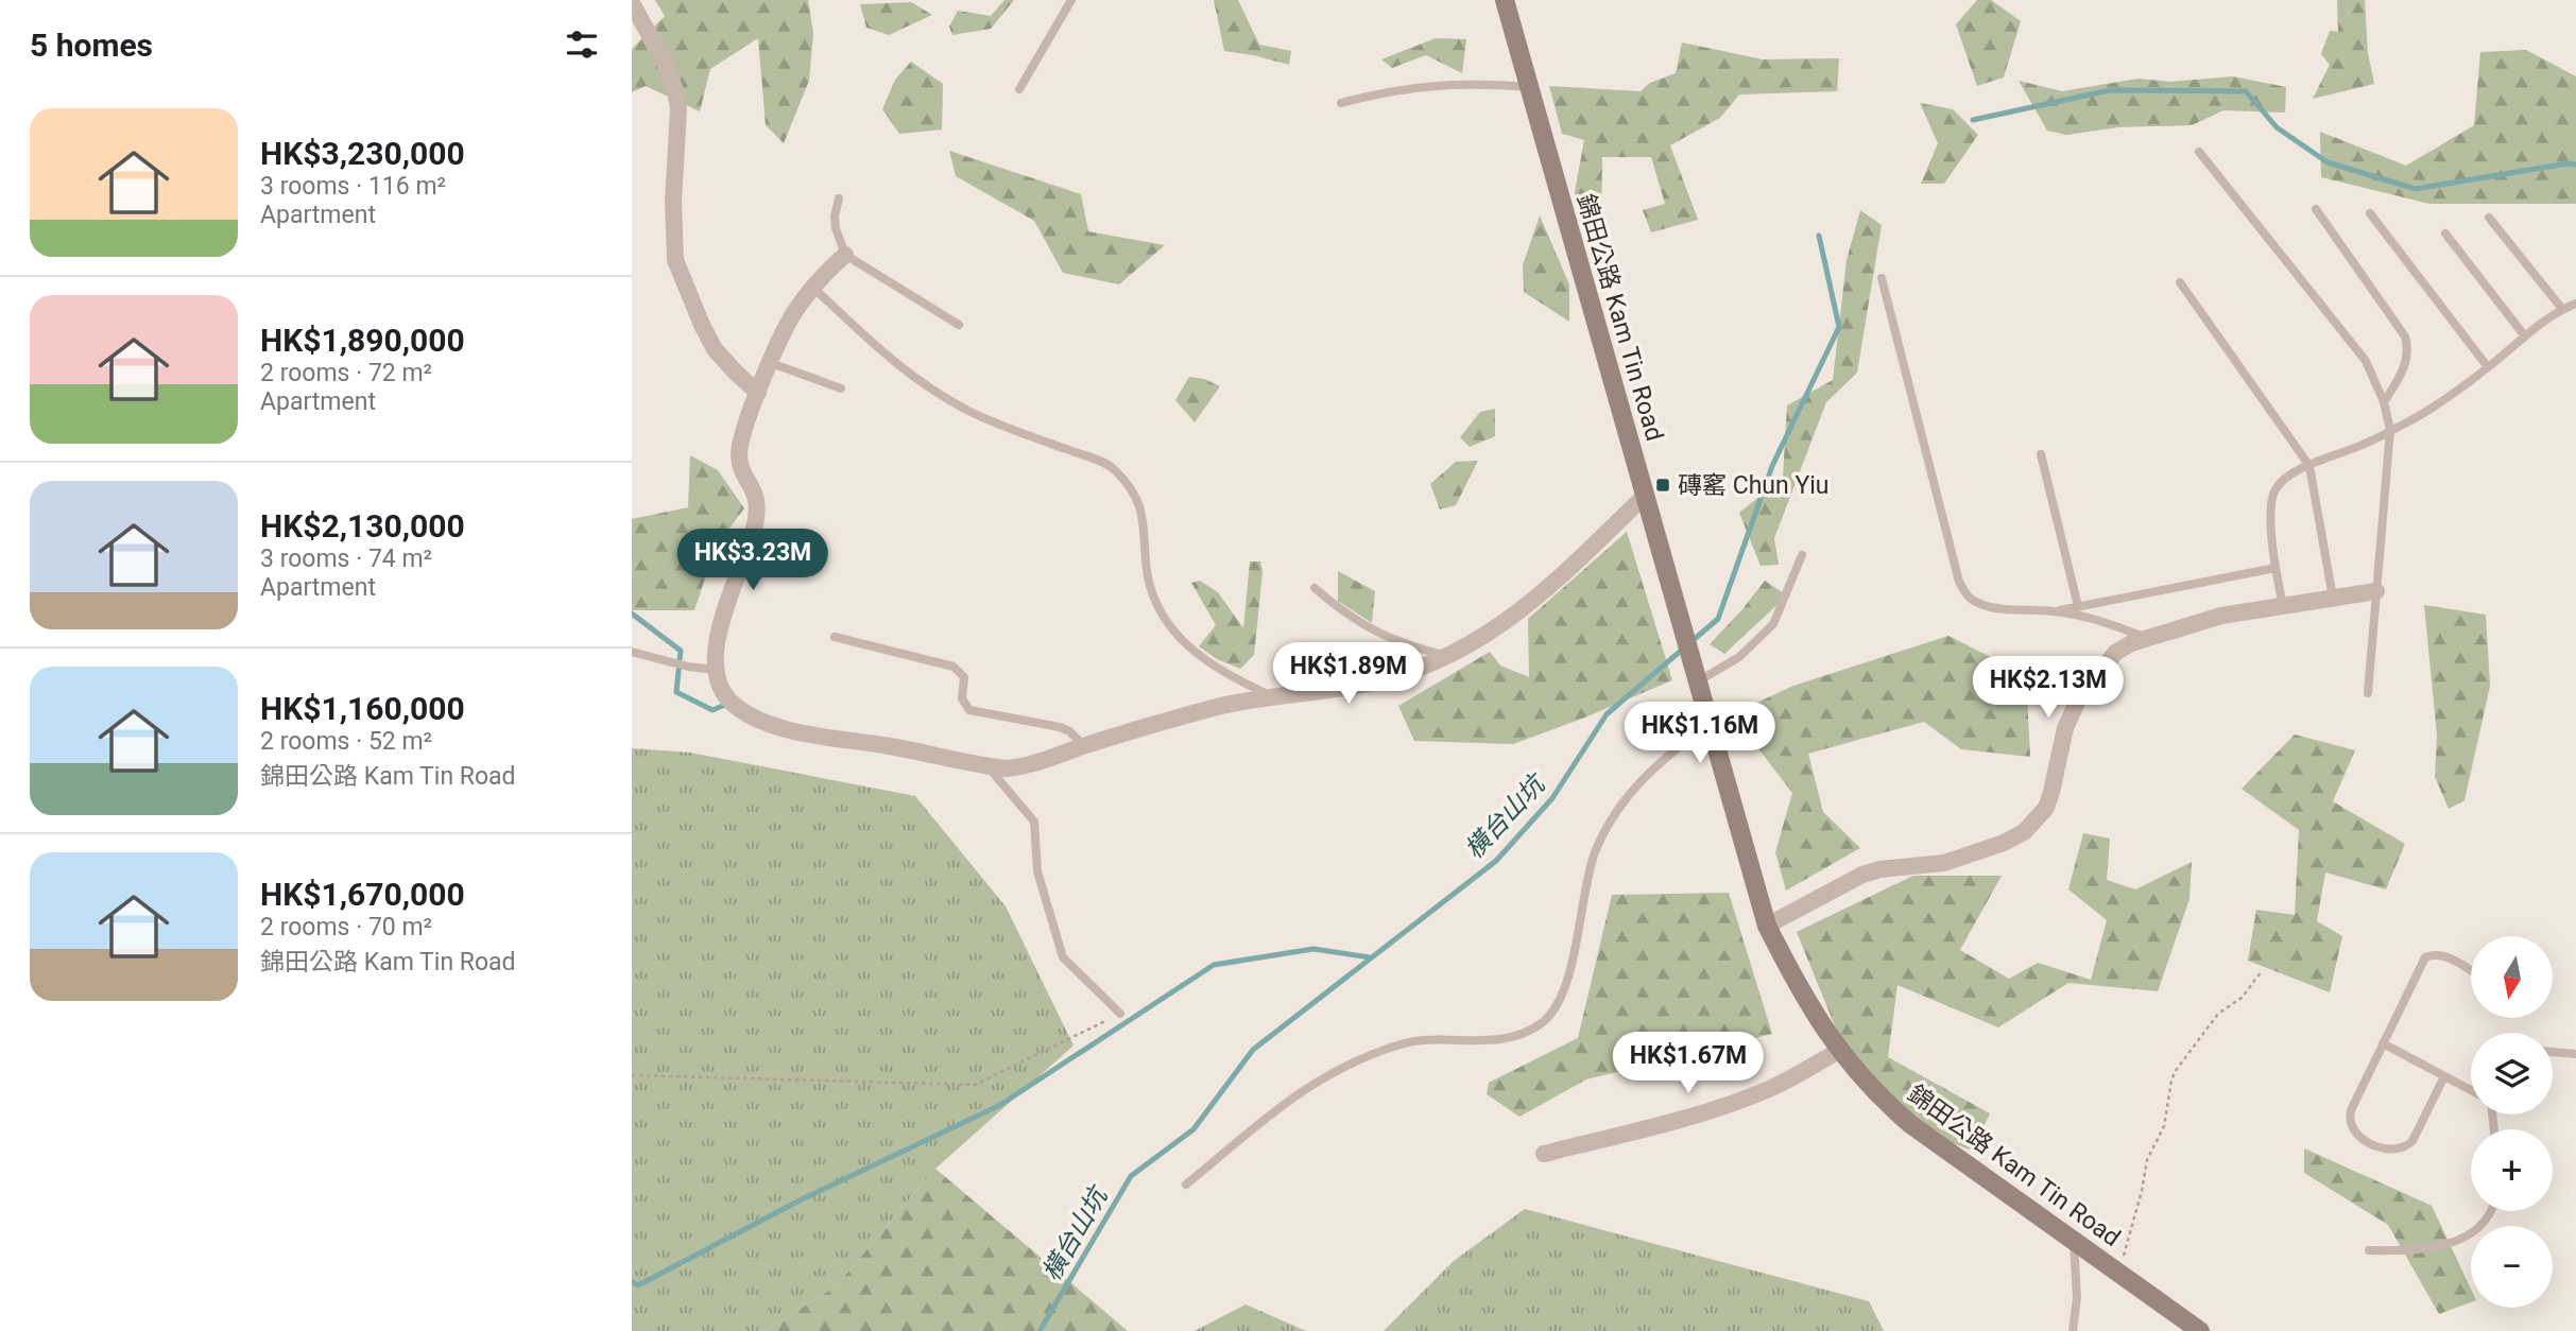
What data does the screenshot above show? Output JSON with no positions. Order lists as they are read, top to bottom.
{
  "streets": {
    "main road": ["錦田公路 Kam Tin Road"]
  },
  "water": ["橫台山坑"],
  "places": {
    "transit": ["磚窰 Chun Yiu"]
  },
  "north": "bottom",
  "page": {
    "heading": "5 homes",
    "list": [
      {
        "name": "HK$3,230,000",
        "note": "3 rooms · 116 m² · Apartment"
      },
      {
        "name": "HK$1,890,000",
        "note": "2 rooms · 72 m² · Apartment"
      },
      {
        "name": "HK$2,130,000",
        "note": "3 rooms · 74 m² · Apartment"
      },
      {
        "name": "HK$1,160,000",
        "note": "2 rooms · 52 m² · 錦田公路 Kam Tin Road"
      },
      {
        "name": "HK$1,670,000",
        "note": "2 rooms · 70 m² · 錦田公路 Kam Tin Road"
      }
    ],
    "price": [
      "HK$3.23M",
      "HK$1.89M",
      "HK$2.13M",
      "HK$1.16M",
      "HK$1.67M"
    ],
    "map_buttons": ["+", "−"]
  }
}
